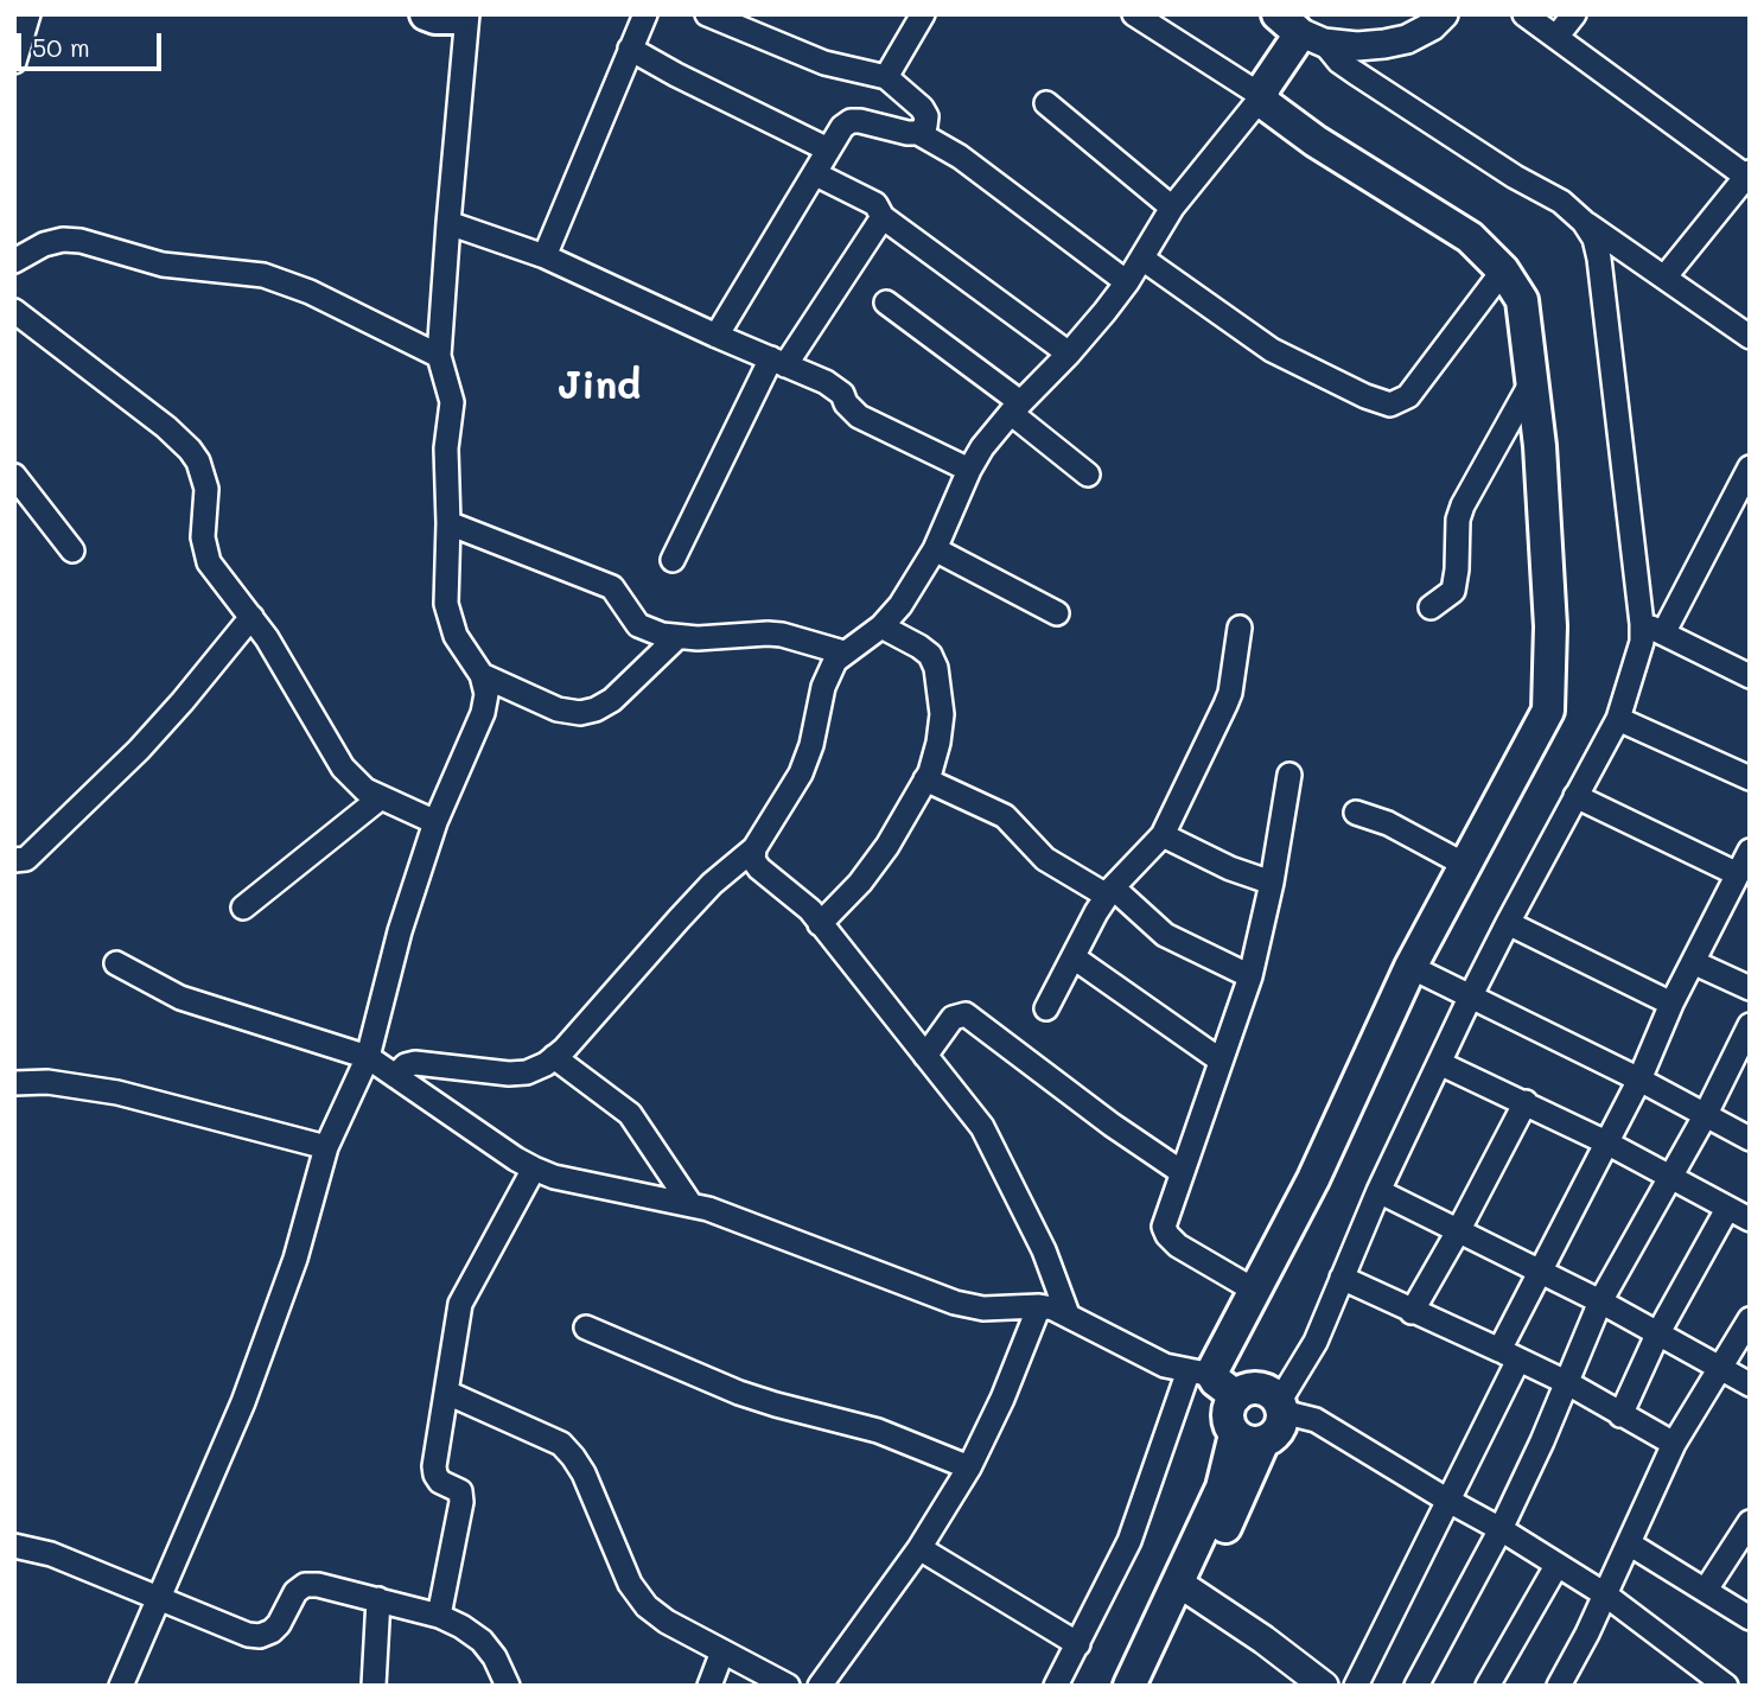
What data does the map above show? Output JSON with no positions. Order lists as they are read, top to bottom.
{
  "districts": ["Jind"],
  "scale_bar": "50 m"
}
